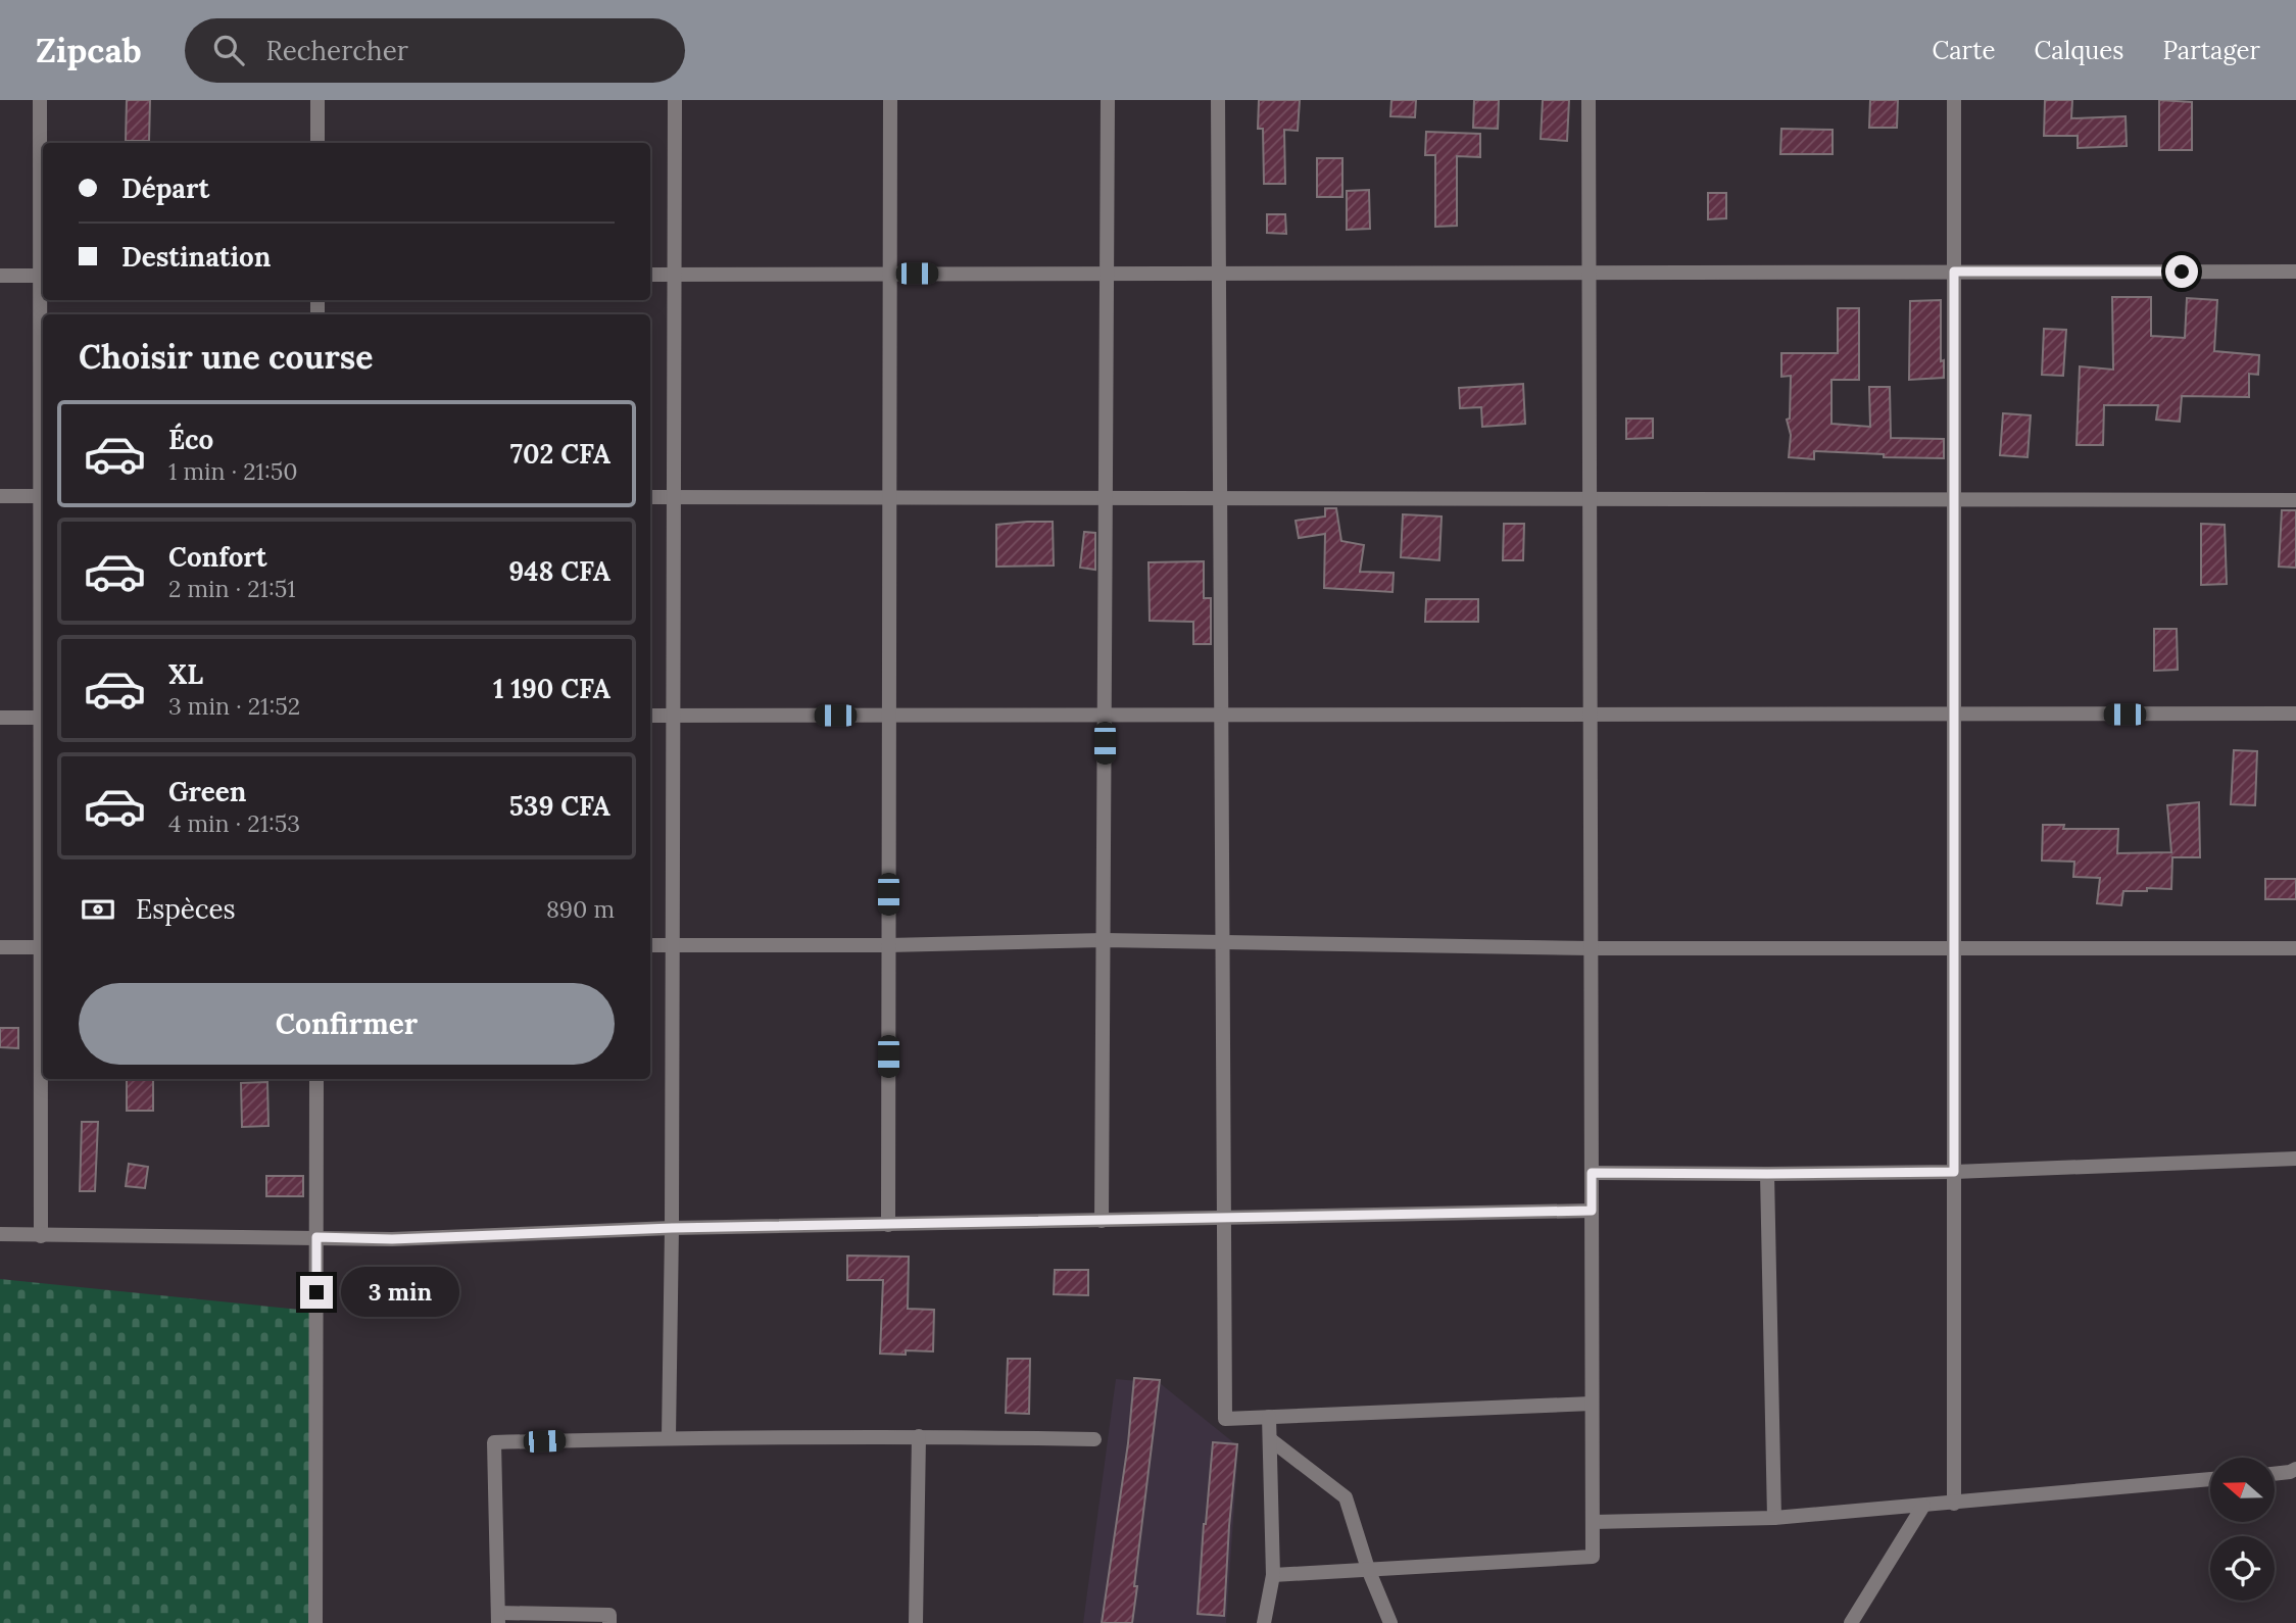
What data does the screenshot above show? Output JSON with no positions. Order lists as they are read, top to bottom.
{
  "north": "left",
  "page": {
    "header": "Zipcab",
    "search": "Rechercher",
    "nav": ["Carte", "Calques", "Partager"],
    "banner": ["Départ", "Destination"],
    "heading": "Choisir une course",
    "list": [
      {
        "name": "Éco",
        "note": "1 min · 21:50",
        "value": "702 CFA"
      },
      {
        "name": "Confort",
        "note": "2 min · 21:51",
        "value": "948 CFA"
      },
      {
        "name": "XL",
        "note": "3 min · 21:52",
        "value": "1 190 CFA"
      },
      {
        "name": "Green",
        "note": "4 min · 21:53",
        "value": "539 CFA"
      }
    ],
    "pay": ["Espèces", "890 m"],
    "buttons": "Confirmer",
    "bubble": "3 min"
  }
}
